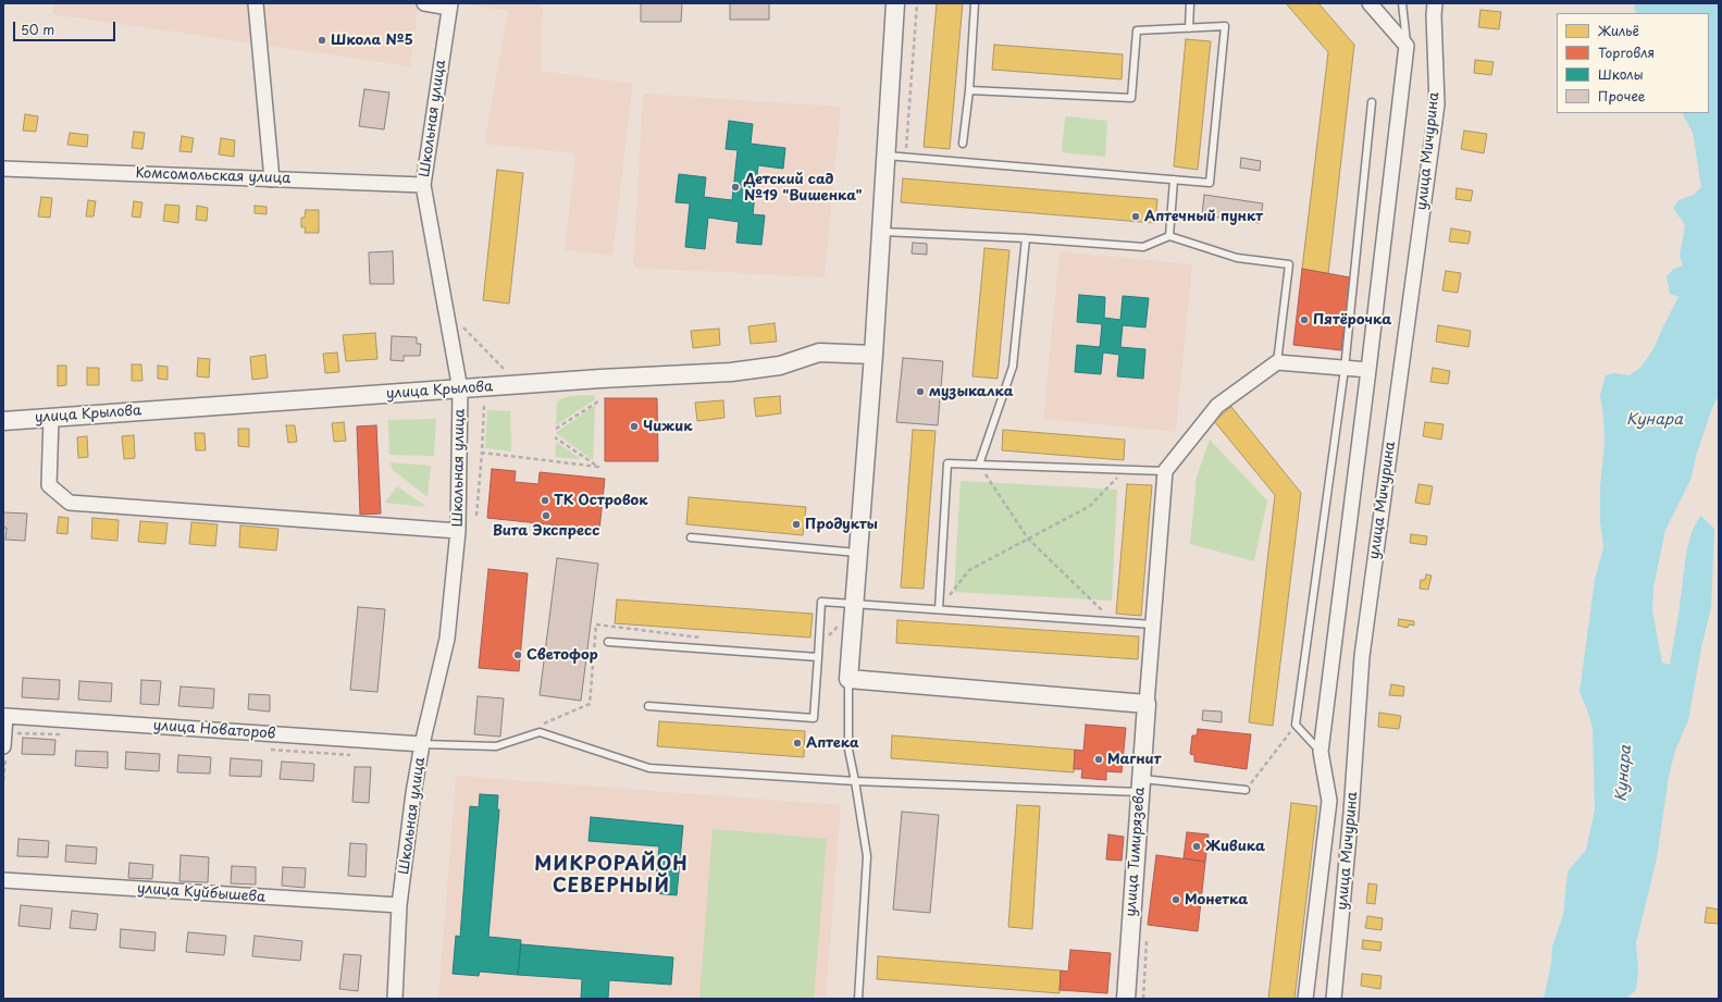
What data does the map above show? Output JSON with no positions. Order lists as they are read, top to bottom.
{
  "streets": {
    "street": [
      "Школьная улица",
      "улица Мичурина",
      "Комсомольская улица",
      "улица Крылова",
      "улица Новаторов",
      "улица Тимирязева",
      "улица Куйбышева"
    ]
  },
  "crossings": [
    ["Школьная улица", "Комсомольская улица"],
    ["Школьная улица", "улица Крылова"],
    ["Школьная улица", "улица Новаторов"],
    ["Школьная улица", "улица Куйбышева"]
  ],
  "districts": ["МИКРОРАЙОН СЕВЕРНЫЙ"],
  "water": ["Кунара"],
  "places": [
    "Школа №5",
    "Детский сад №19 \"Вишенка\"",
    "Аптечный пункт",
    "Пятёрочка",
    "музыкалка",
    "Чижик",
    "ТК Островок",
    "Вита Экспресс",
    "Продукты",
    "Светофор",
    "Аптека",
    "Магнит",
    "Живика",
    "Монетка"
  ],
  "legend": [
    "Жильё",
    "Торговля",
    "Школы",
    "Прочее"
  ],
  "scale_bar": "50 m"
}
